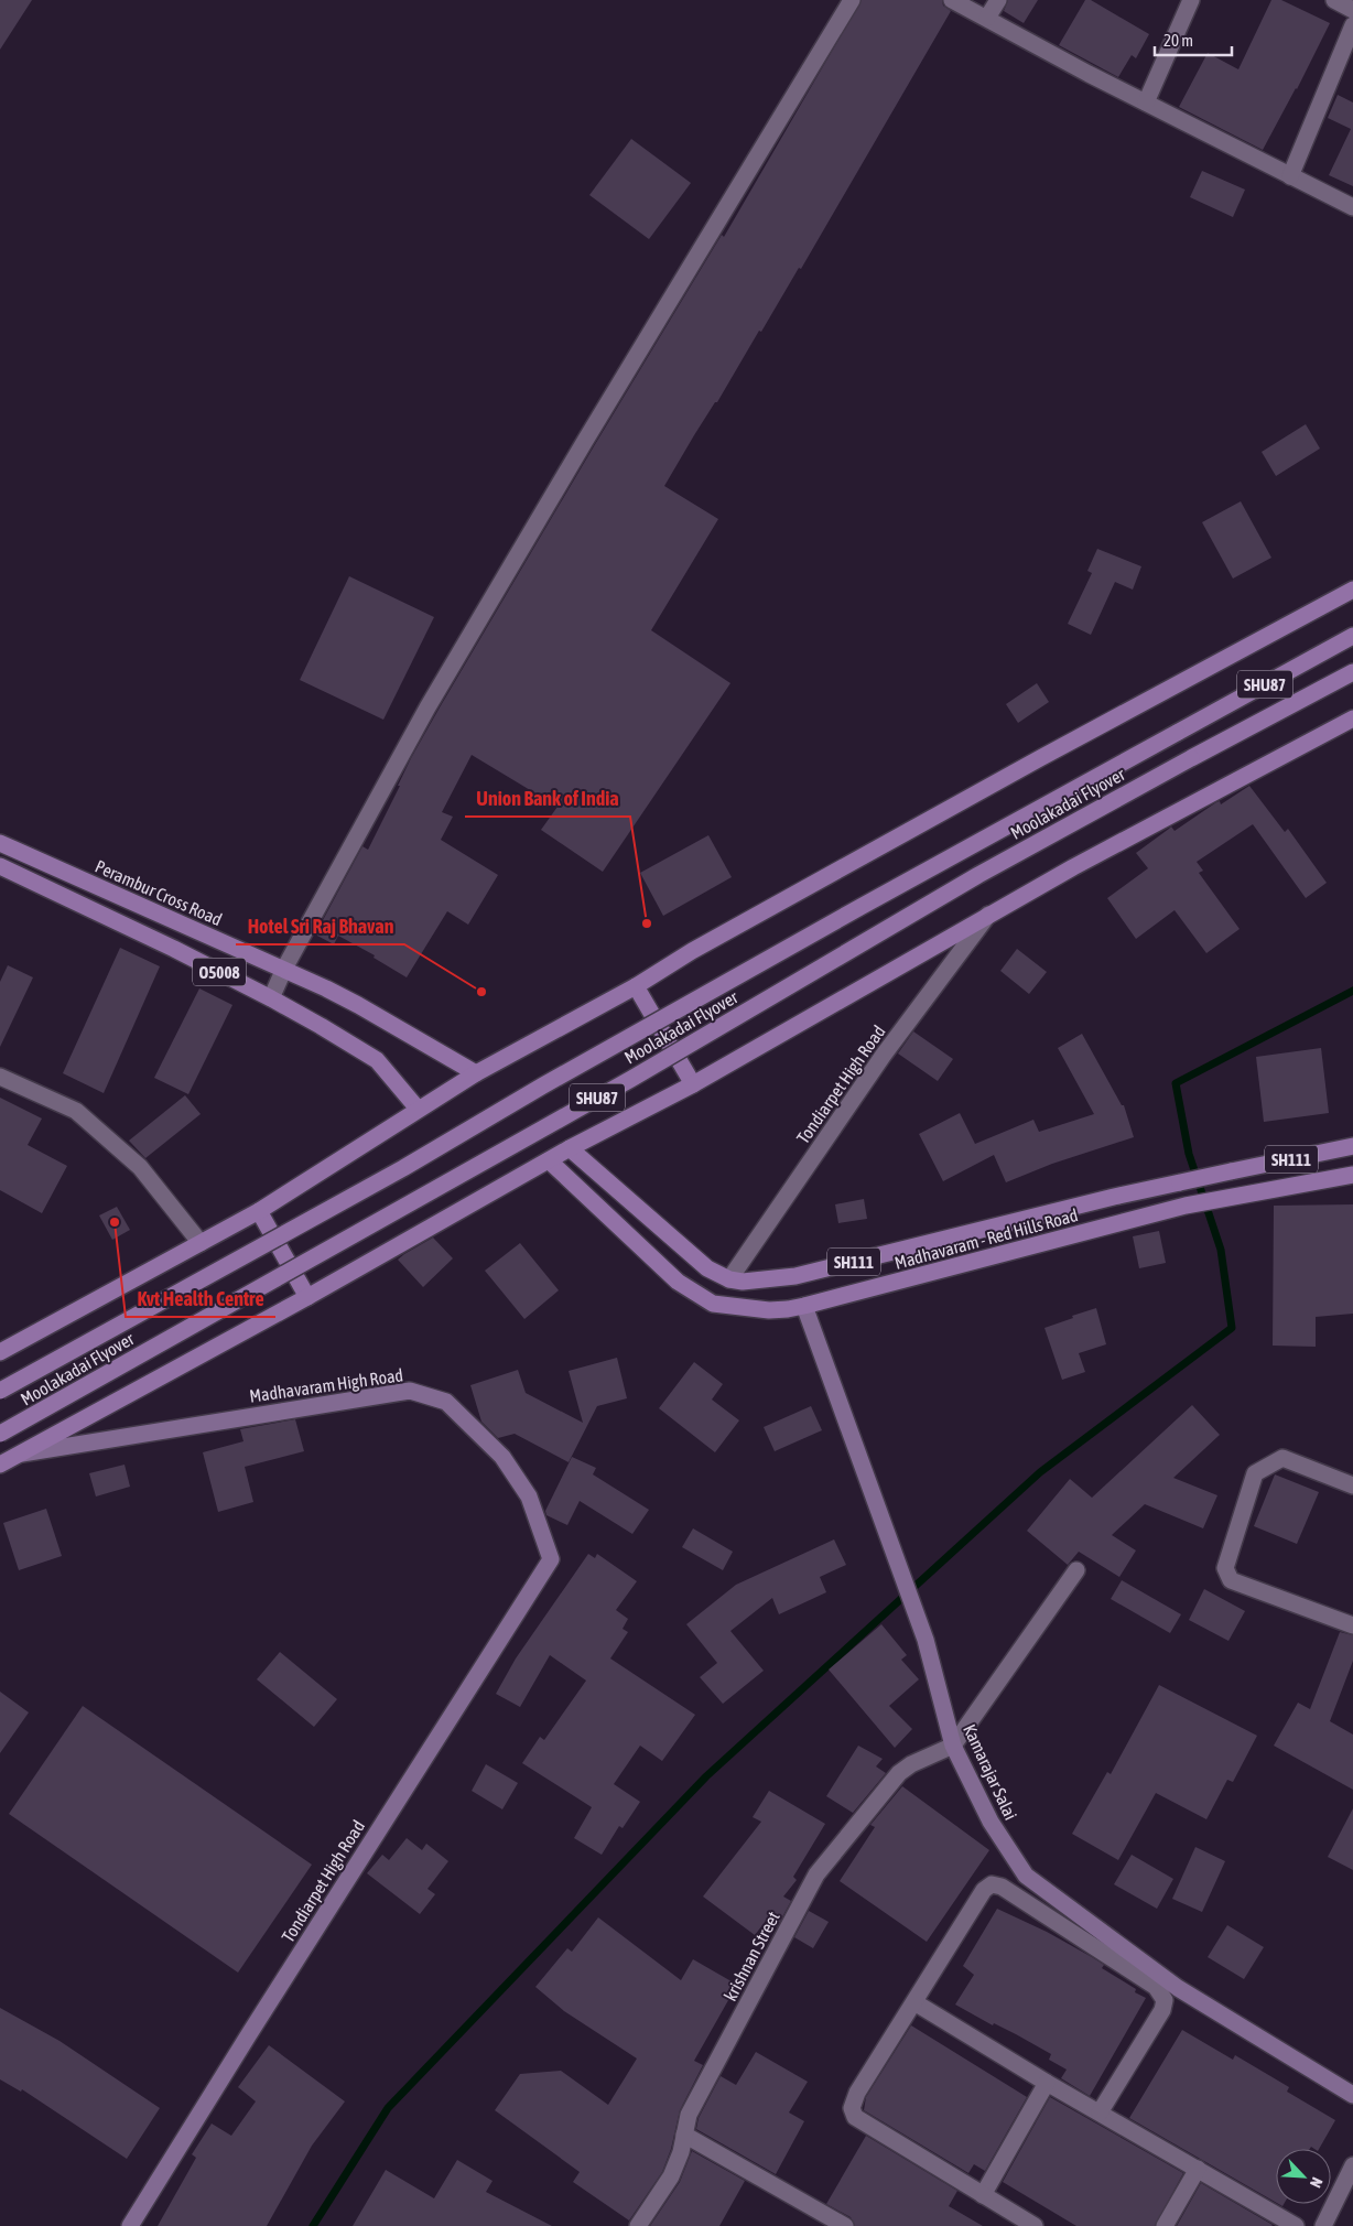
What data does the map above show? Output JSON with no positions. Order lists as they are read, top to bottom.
{
  "streets": {
    "main road": [
      "SHU87",
      "Moolakadai Flyover",
      "Perambur Cross Road",
      "O5008",
      "SH111",
      "Madhavaram - Red Hills Road"
    ],
    "street": [
      "Tondiarpet High Road",
      "Madhavaram High Road",
      "Kamarajar Salai",
      "krishnan Street"
    ]
  },
  "crossings": [
    ["Tondiarpet High Road", "Madhavaram - Red Hills Road"],
    ["Tondiarpet High Road", "Madhavaram High Road"],
    ["Madhavaram - Red Hills Road", "Kamarajar Salai"],
    ["Kamarajar Salai", "krishnan Street"]
  ],
  "places": ["Union Bank of India", "Hotel Sri Raj Bhavan", "Kvt Health Centre"],
  "scale_bar": "20 m",
  "north": "bottom right"
}
